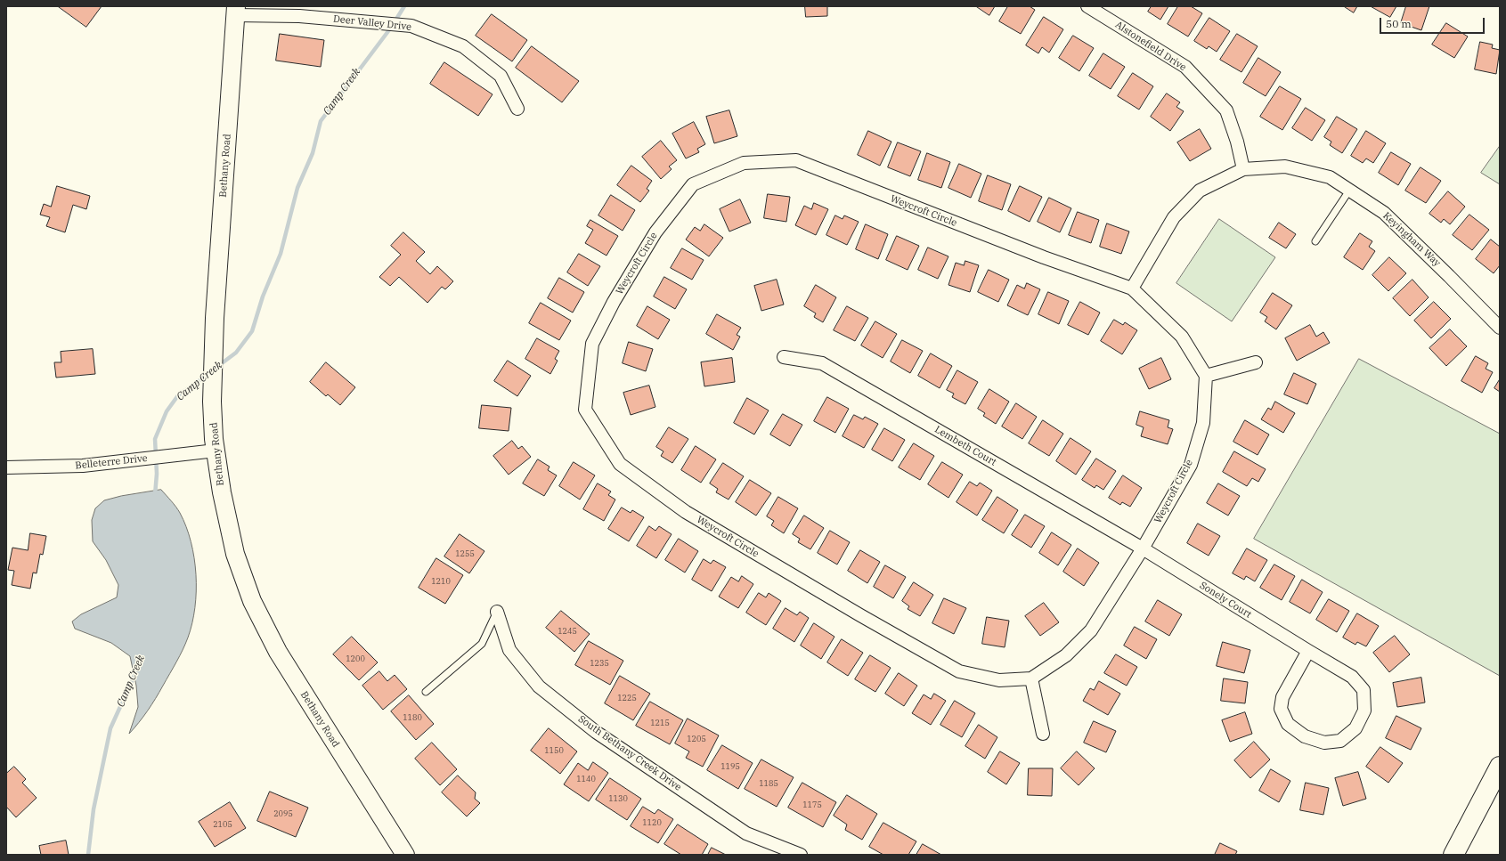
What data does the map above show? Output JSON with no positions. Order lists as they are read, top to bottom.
{
  "streets": {
    "street": [
      "Deer Valley Drive",
      "Alstonefield Drive",
      "Bethany Road",
      "Weycroft Circle",
      "Keyingham Way",
      "Lembeth Court",
      "Belleterre Drive",
      "Sonely Court",
      "South Bethany Creek Drive"
    ]
  },
  "crossings": [
    ["Deer Valley Drive", "Bethany Road"],
    ["Alstonefield Drive", "Keyingham Way"],
    ["Bethany Road", "Belleterre Drive"],
    ["Weycroft Circle", "Keyingham Way"],
    ["Weycroft Circle", "Lembeth Court"],
    ["Weycroft Circle", "Sonely Court"],
    ["Lembeth Court", "Sonely Court"]
  ],
  "water": ["Camp Creek"],
  "house_numbers": [
    "1255",
    "1210",
    "1245",
    "1200",
    "1235",
    "1225",
    "1180",
    "1215",
    "1205",
    "1150",
    "1195",
    "1140",
    "1185",
    "1130",
    "1175",
    "2095",
    "1120",
    "2105"
  ],
  "scale_bar": "50 m"
}
